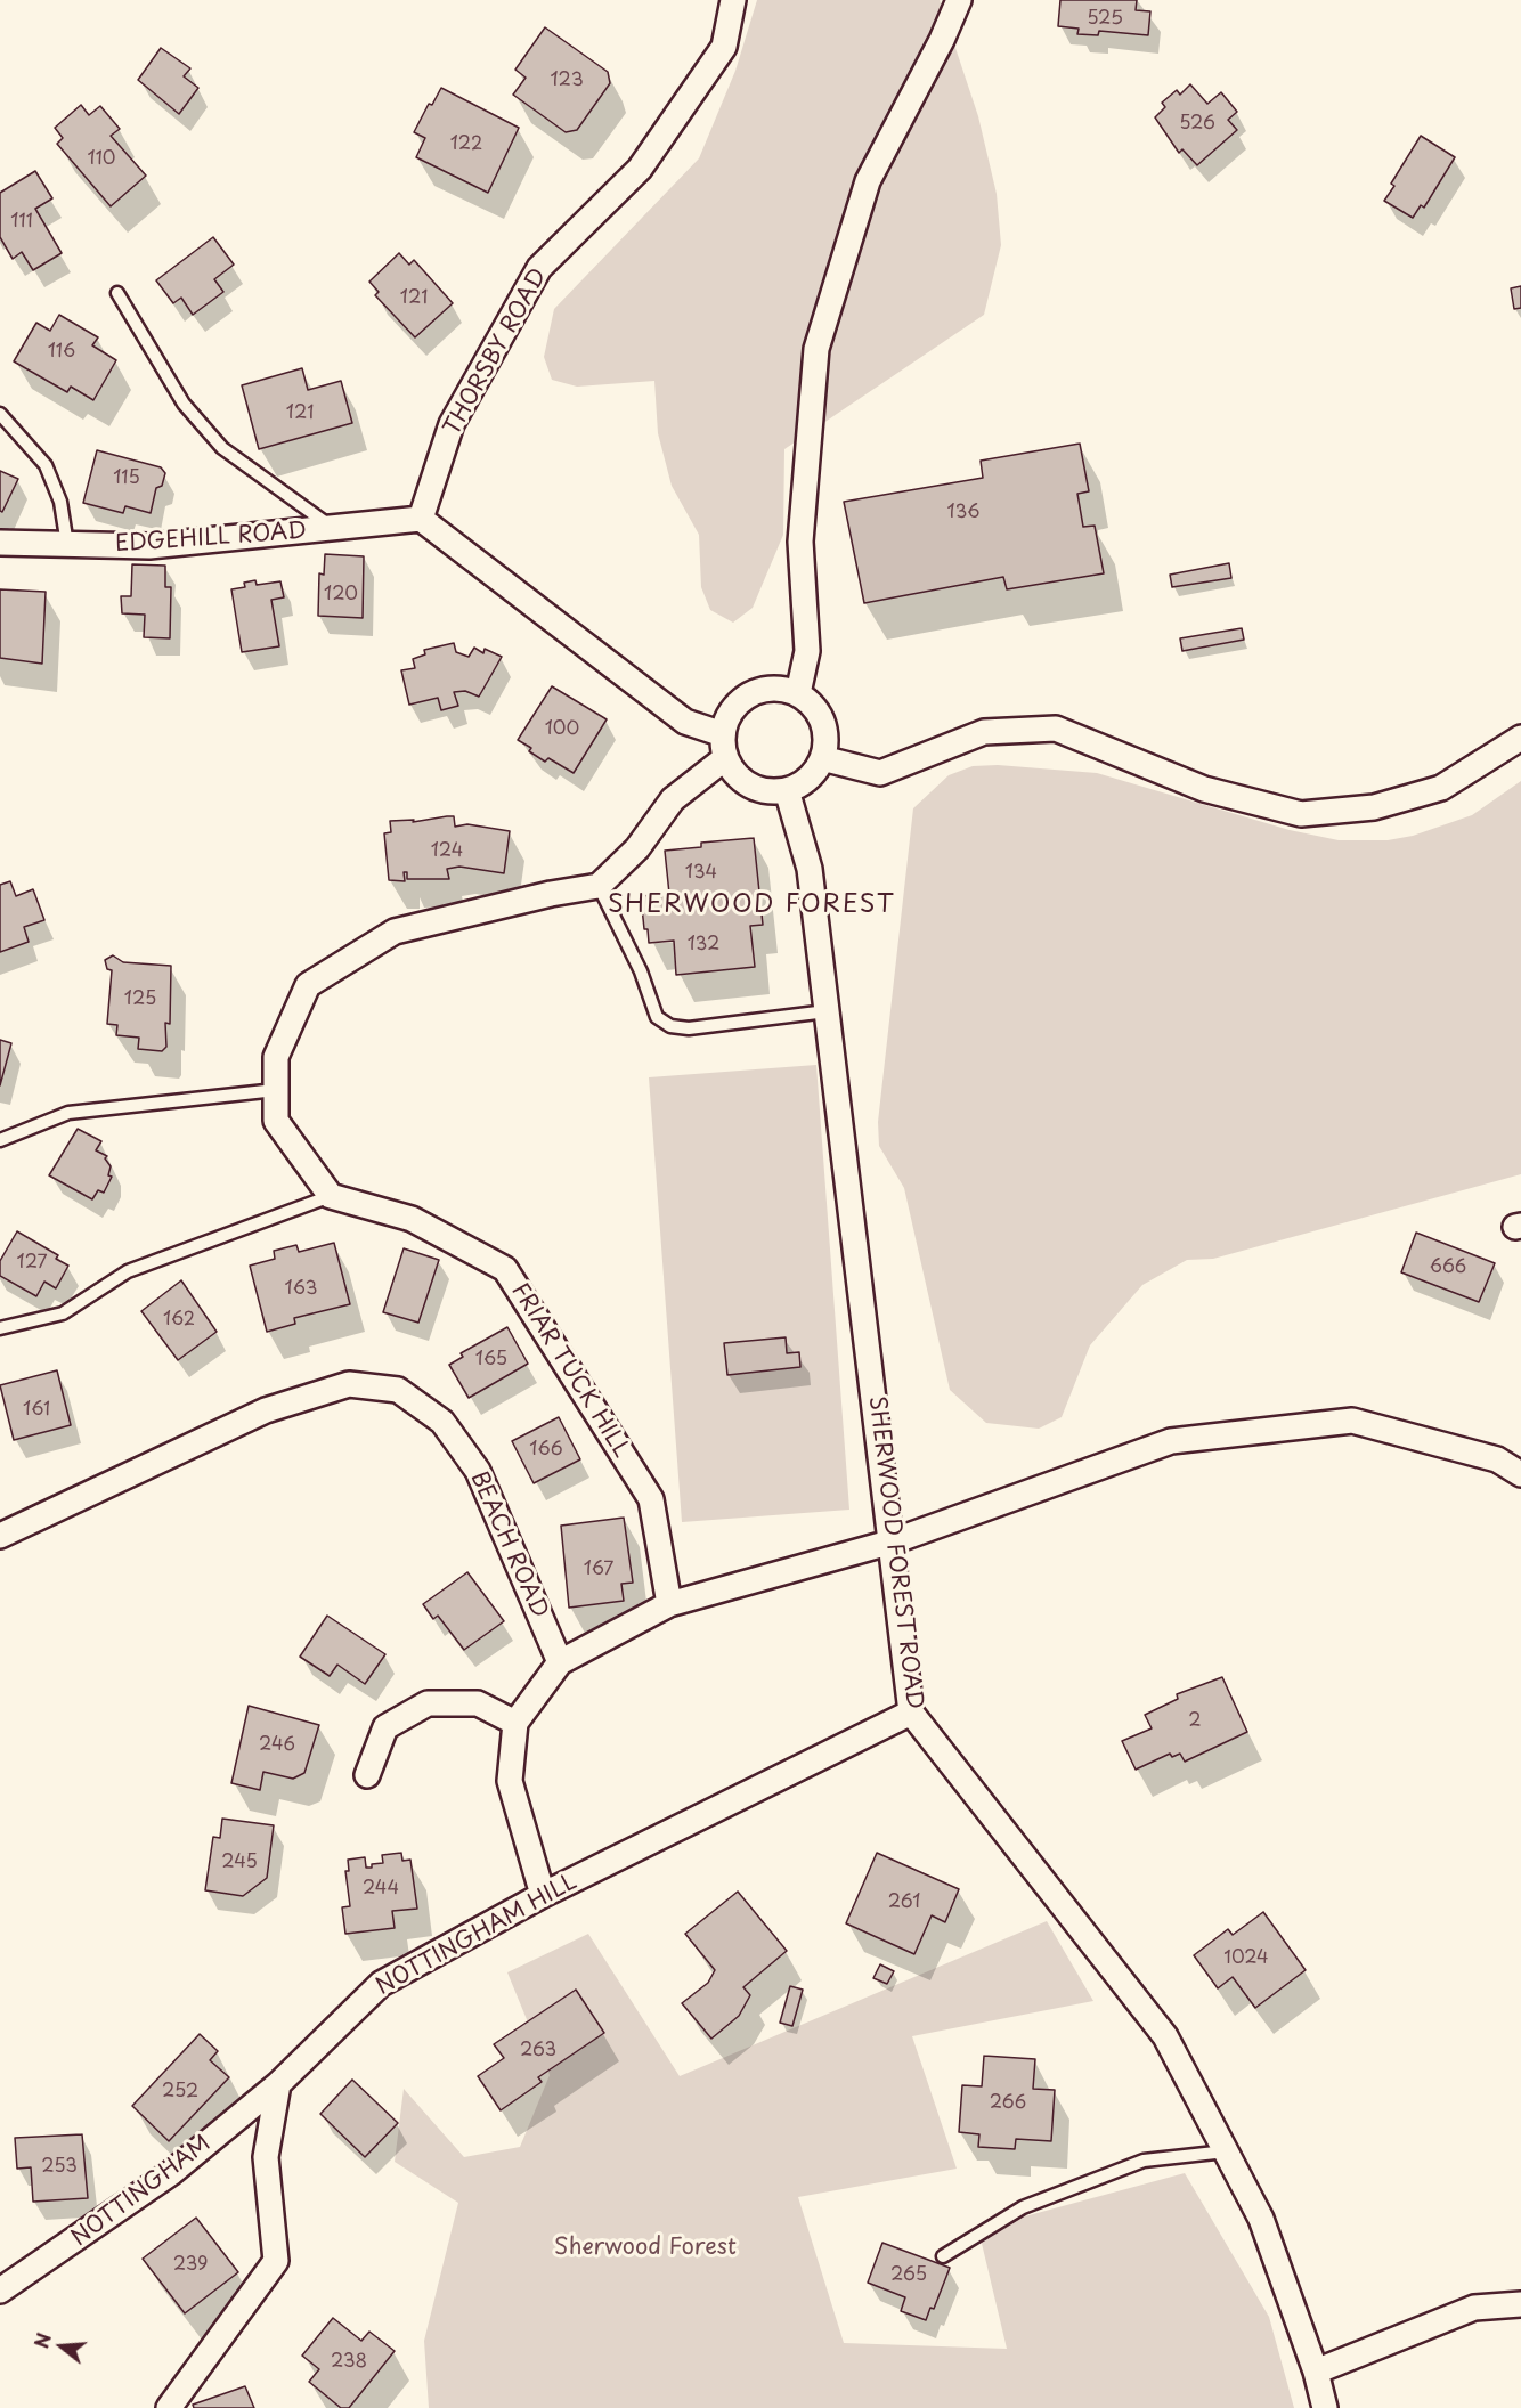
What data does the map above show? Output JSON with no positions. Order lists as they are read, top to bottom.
{
  "streets": {
    "street": [
      "THORSBY ROAD",
      "EDGEHILL ROAD",
      "FRIAR TUCK HILL",
      "BEACH ROAD",
      "SHERWOOD FOREST ROAD",
      "NOTTINGHAM HILL",
      "NOTTINGHAM"
    ]
  },
  "crossings": [
    ["THORSBY ROAD", "EDGEHILL ROAD"],
    ["SHERWOOD FOREST ROAD", "NOTTINGHAM HILL"],
    ["NOTTINGHAM HILL", "NOTTINGHAM"]
  ],
  "districts": ["SHERWOOD FOREST"],
  "parks": ["Sherwood Forest"],
  "house_numbers": [
    "525",
    "123",
    "526",
    "122",
    "110",
    "111",
    "121",
    "116",
    "121",
    "115",
    "136",
    "120",
    "100",
    "124",
    "134",
    "132",
    "125",
    "127",
    "666",
    "163",
    "162",
    "165",
    "161",
    "166",
    "167",
    "2",
    "246",
    "245",
    "244",
    "261",
    "1024",
    "263",
    "252",
    "266",
    "253",
    "239",
    "265",
    "238"
  ],
  "north": "left"
}
